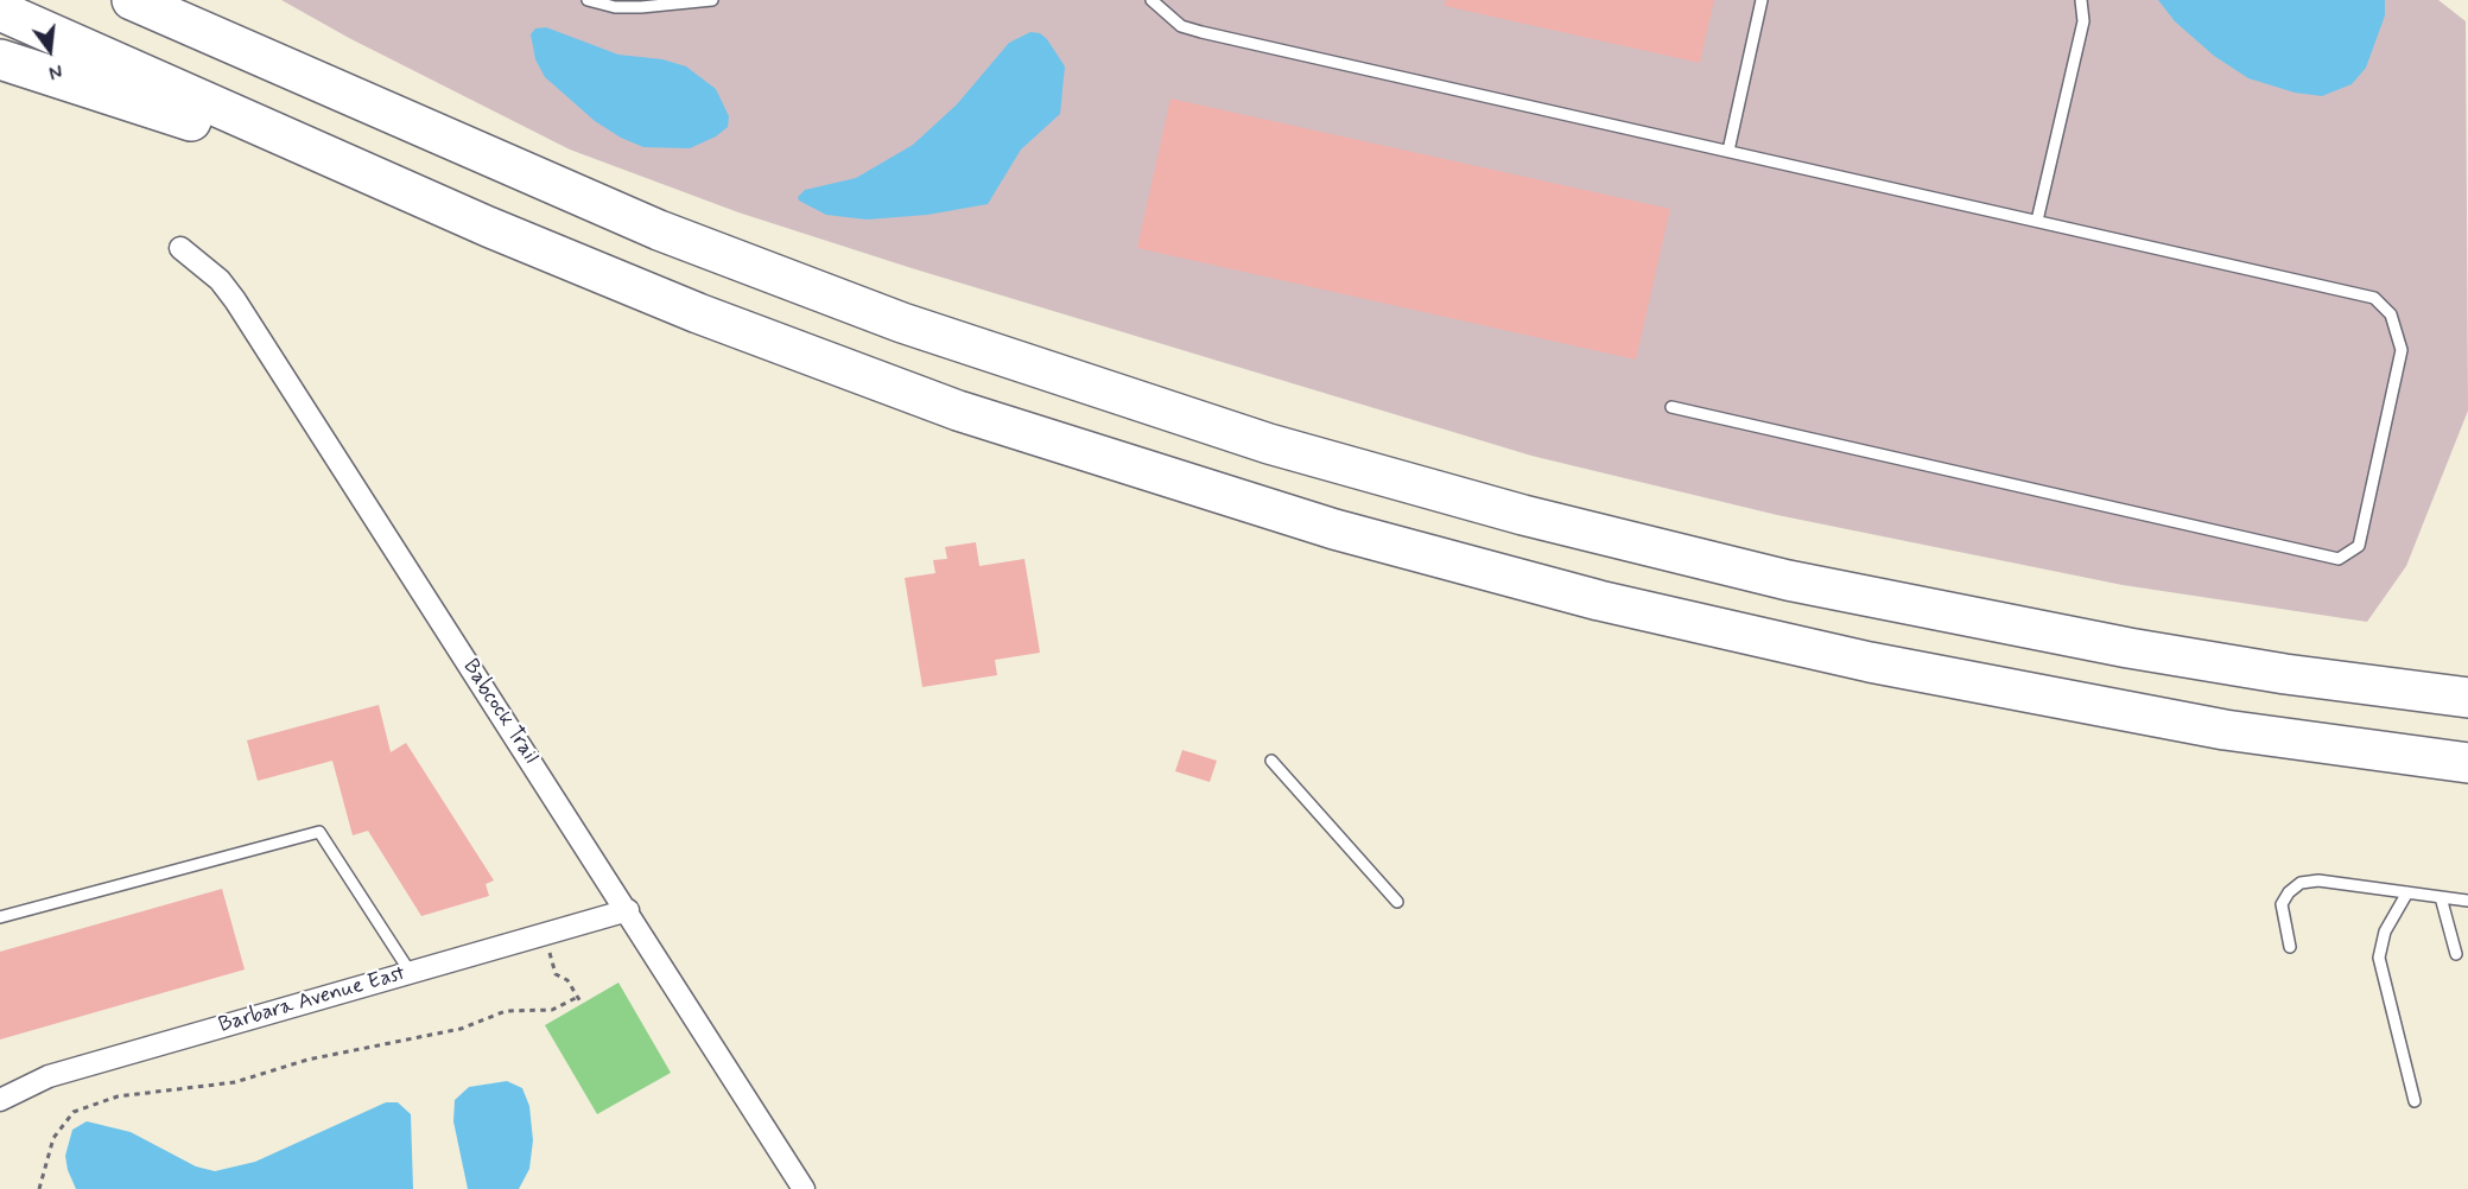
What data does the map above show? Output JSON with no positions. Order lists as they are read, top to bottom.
{
  "streets": {
    "street": ["Babcock Trail", "Barbara Avenue East"]
  },
  "crossings": [
    ["Babcock Trail", "Barbara Avenue East"]
  ],
  "north": "bottom"
}
